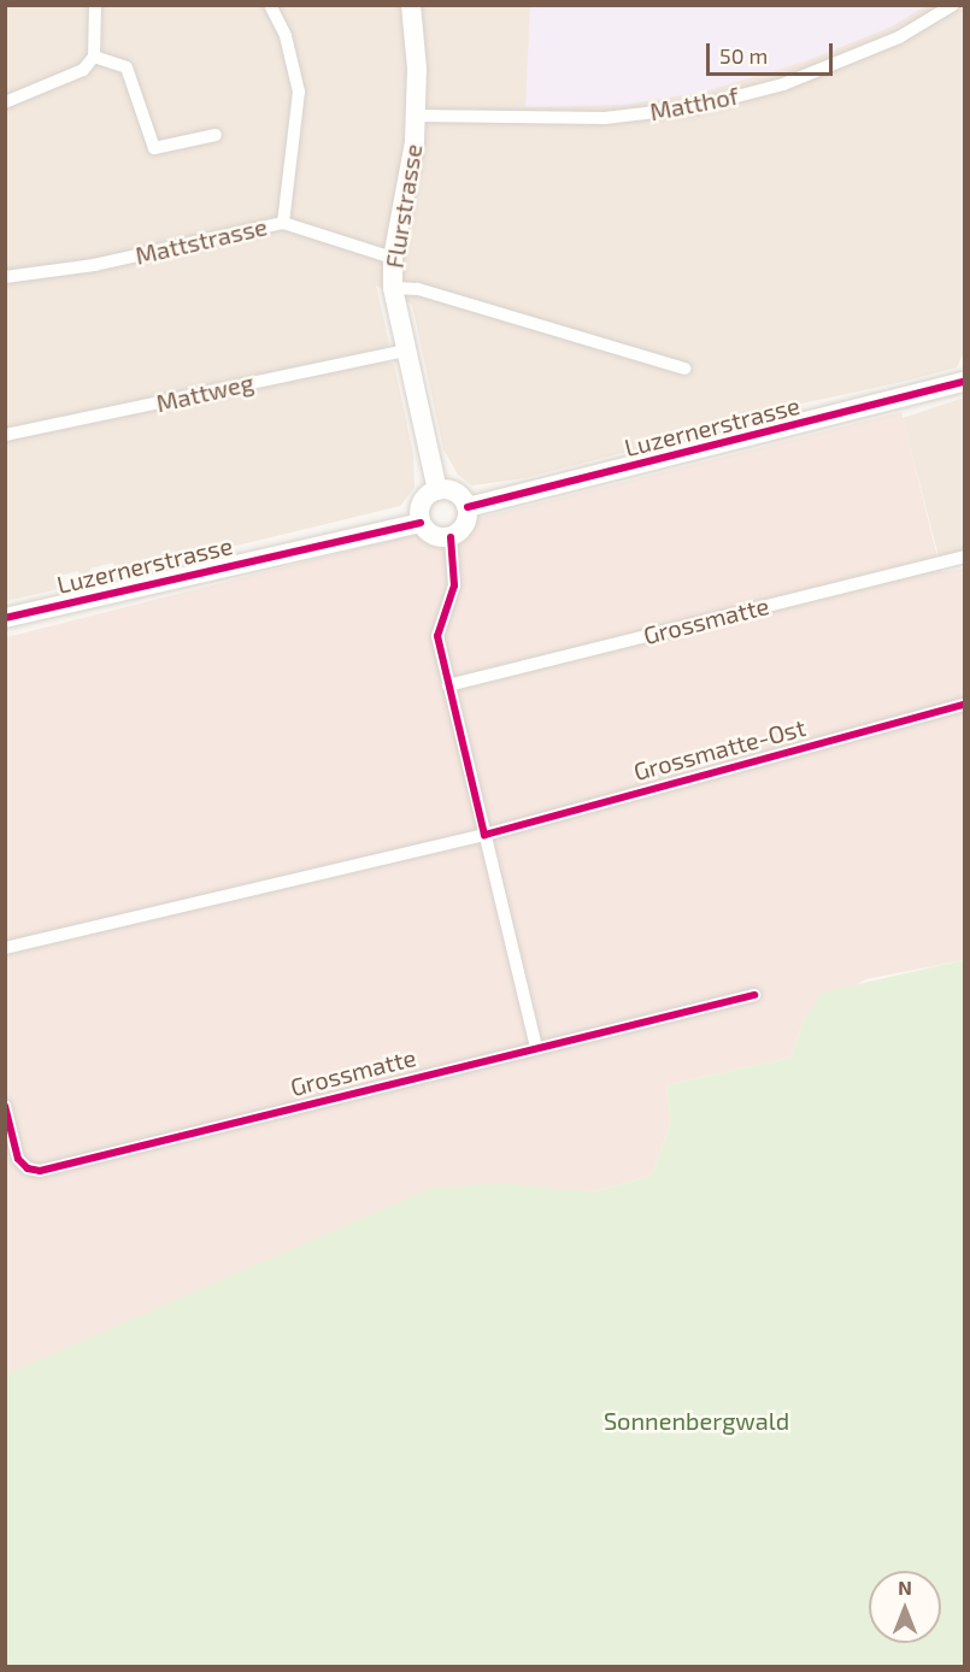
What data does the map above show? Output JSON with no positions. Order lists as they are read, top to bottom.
{
  "streets": {
    "main road": ["Flurstrasse", "Luzernerstrasse"],
    "street": [
      "Matthof",
      "Mattstrasse",
      "Mattweg",
      "Grossmatte",
      "Grossmatte-Ost"
    ]
  },
  "crossings": [
    ["Matthof", "Flurstrasse"],
    ["Flurstrasse", "Mattstrasse"],
    ["Flurstrasse", "Mattweg"],
    ["Flurstrasse", "Luzernerstrasse"]
  ],
  "parks": ["Sonnenbergwald"],
  "scale_bar": "50 m",
  "north": "top"
}
